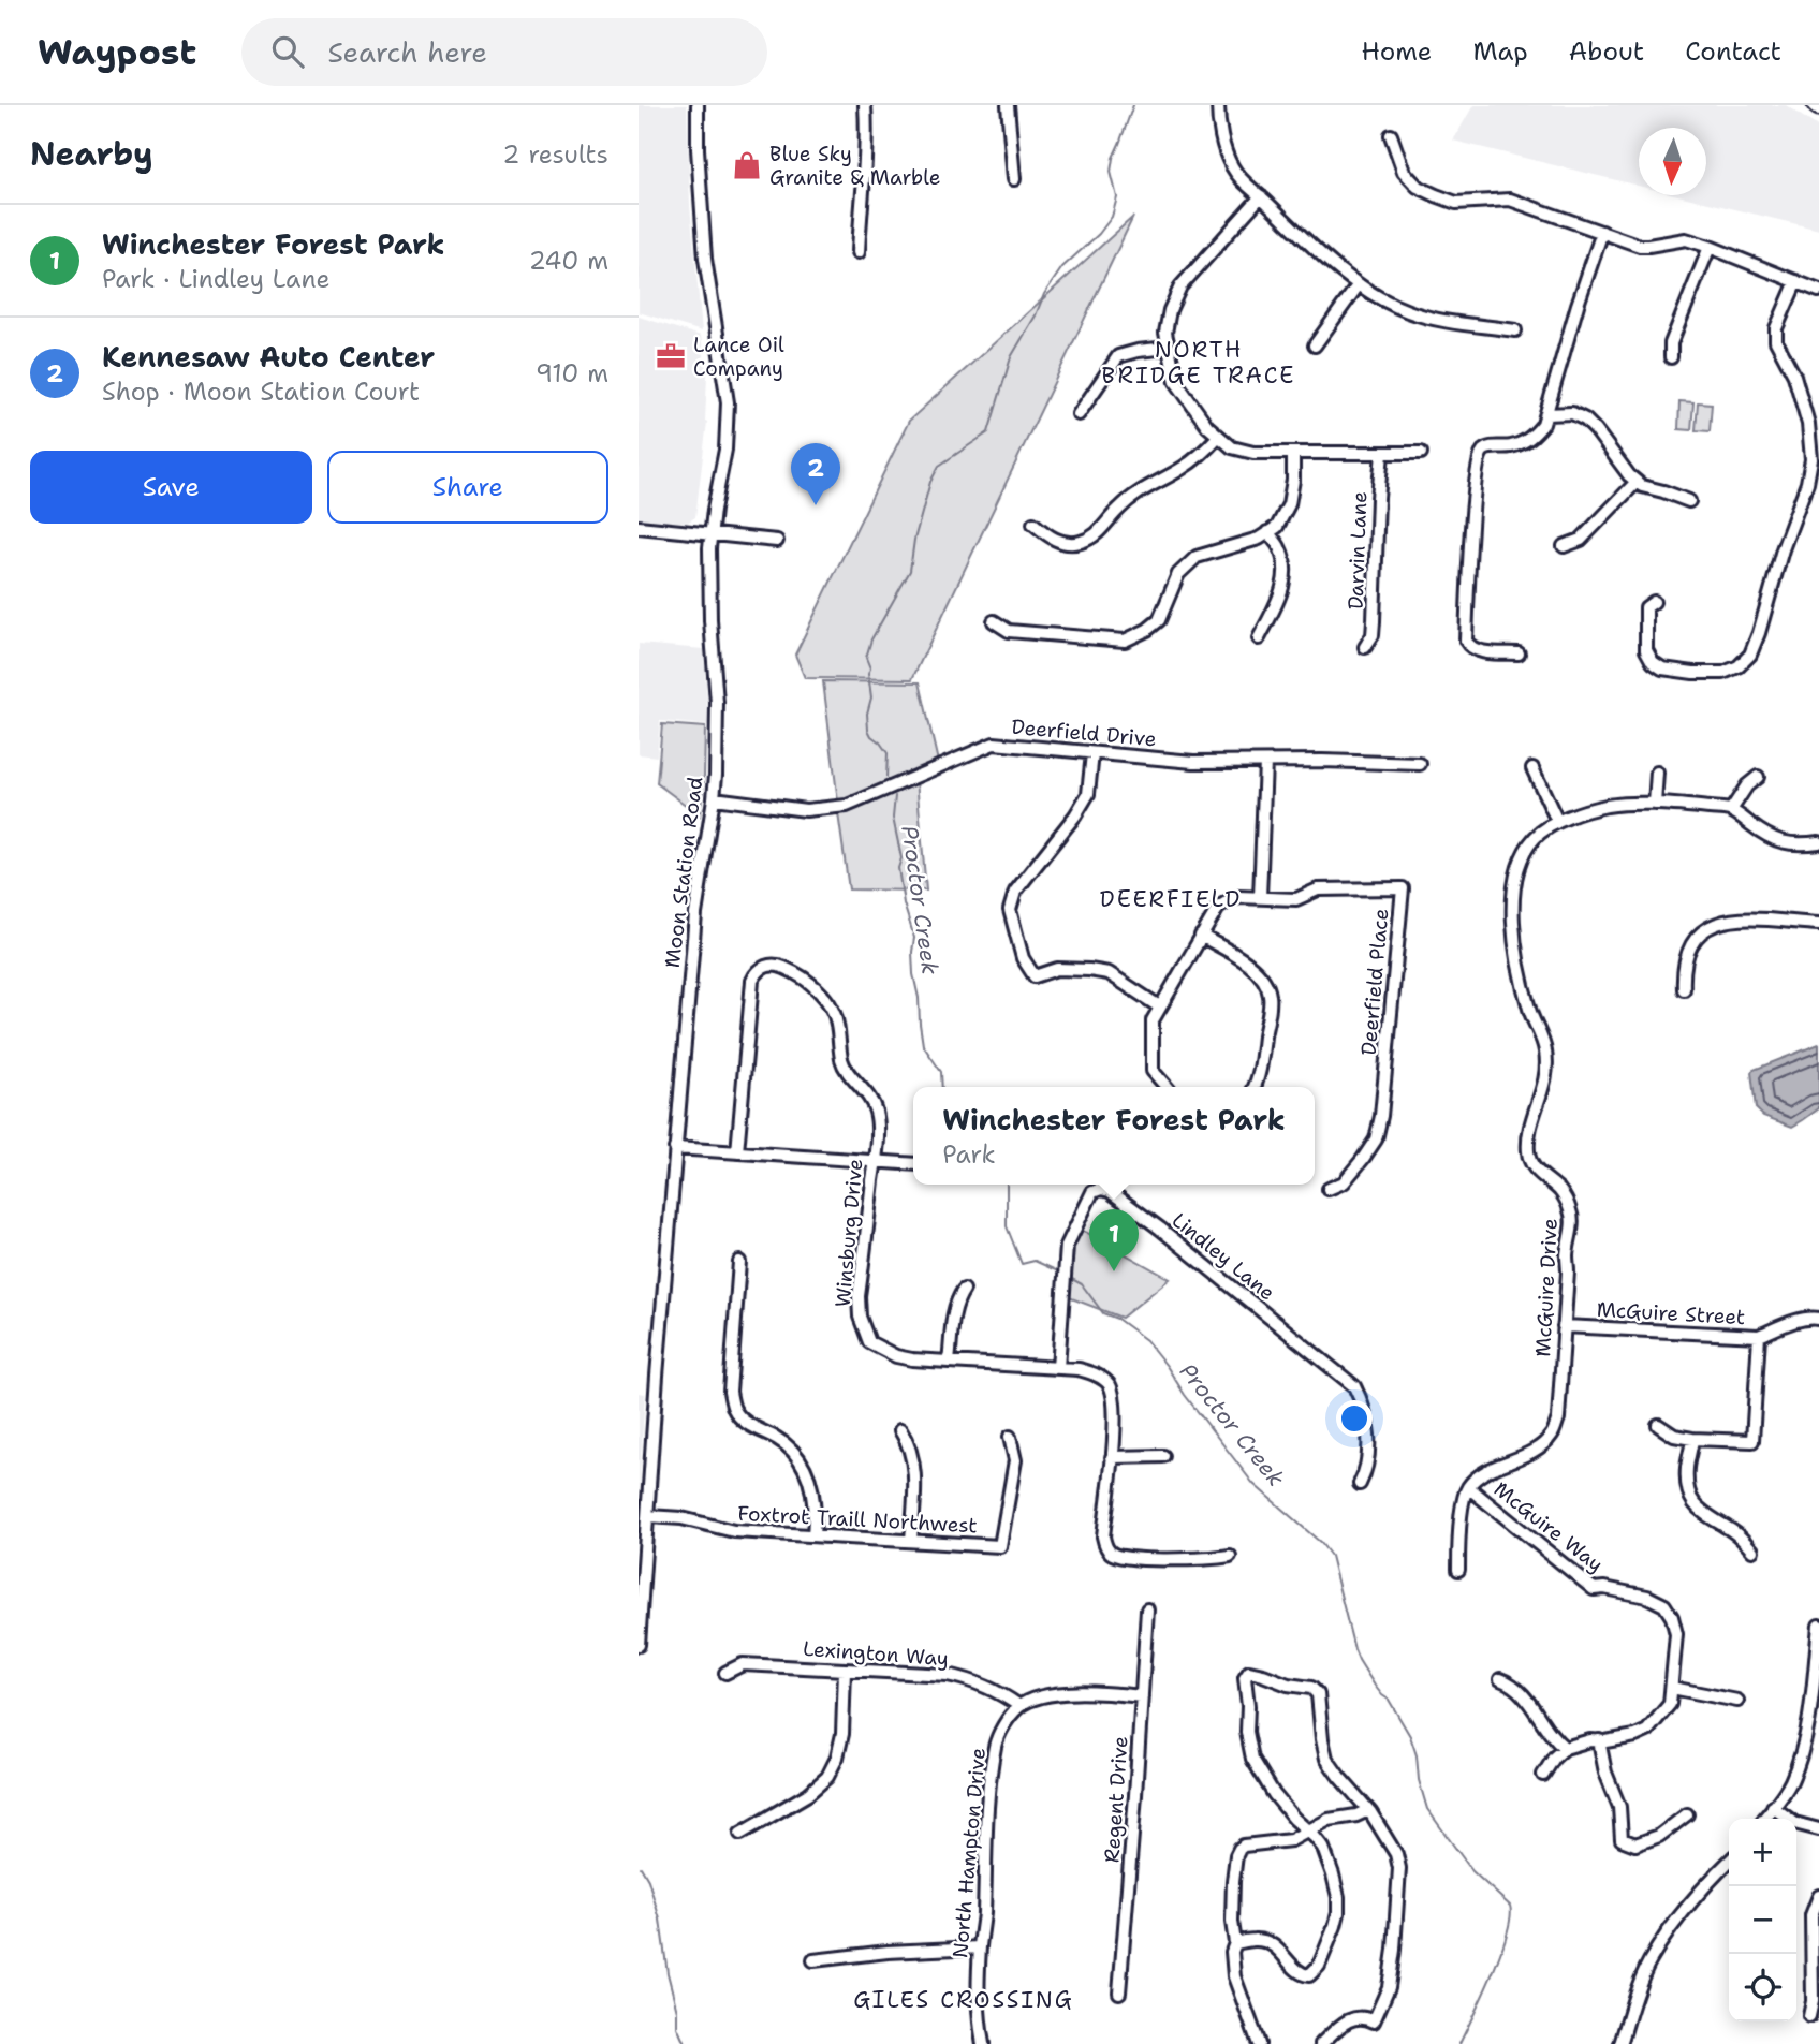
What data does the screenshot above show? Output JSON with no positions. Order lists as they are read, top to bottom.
{
  "streets": {
    "street": [
      "Darvin Lane",
      "Deerfield Drive",
      "Moon Station Road",
      "Deerfield Place",
      "Winsburg Drive",
      "Lindley Lane",
      "McGuire Drive",
      "McGuire Street",
      "Foxtrot Traill Northwest",
      "McGuire Way",
      "Lexington Way",
      "Regent Drive",
      "North Hampton Drive"
    ]
  },
  "crossings": [
    ["Deerfield Drive", "Moon Station Road"],
    ["Moon Station Road", "Foxtrot Traill Northwest"],
    ["Winsburg Drive", "Lindley Lane"],
    ["McGuire Drive", "McGuire Street"],
    ["McGuire Drive", "McGuire Way"],
    ["Lexington Way", "North Hampton Drive"]
  ],
  "districts": ["NORTH BRIDGE TRACE", "DEERFIELD", "GILES CROSSING"],
  "water": ["Proctor Creek"],
  "places": {
    "shop": ["Blue Sky Granite & Marble"],
    "office": ["Lance Oil Company"]
  },
  "north": "bottom",
  "page": {
    "header": "Waypost",
    "search": "Search here",
    "nav": [
      "Home",
      "Map",
      "About",
      "Contact"
    ],
    "heading": ["Nearby", "2 results"],
    "list": [
      {
        "mark": "1",
        "name": "Winchester Forest Park",
        "note": "Park · Lindley Lane",
        "value": "240 m"
      },
      {
        "mark": "2",
        "name": "Kennesaw Auto Center",
        "note": "Shop · Moon Station Court",
        "value": "910 m"
      }
    ],
    "buttons": ["Save", "Share"],
    "pins": ["2", "1"],
    "popup": ["Winchester Forest Park", "Park"],
    "map_buttons": ["+", "−"]
  }
}
